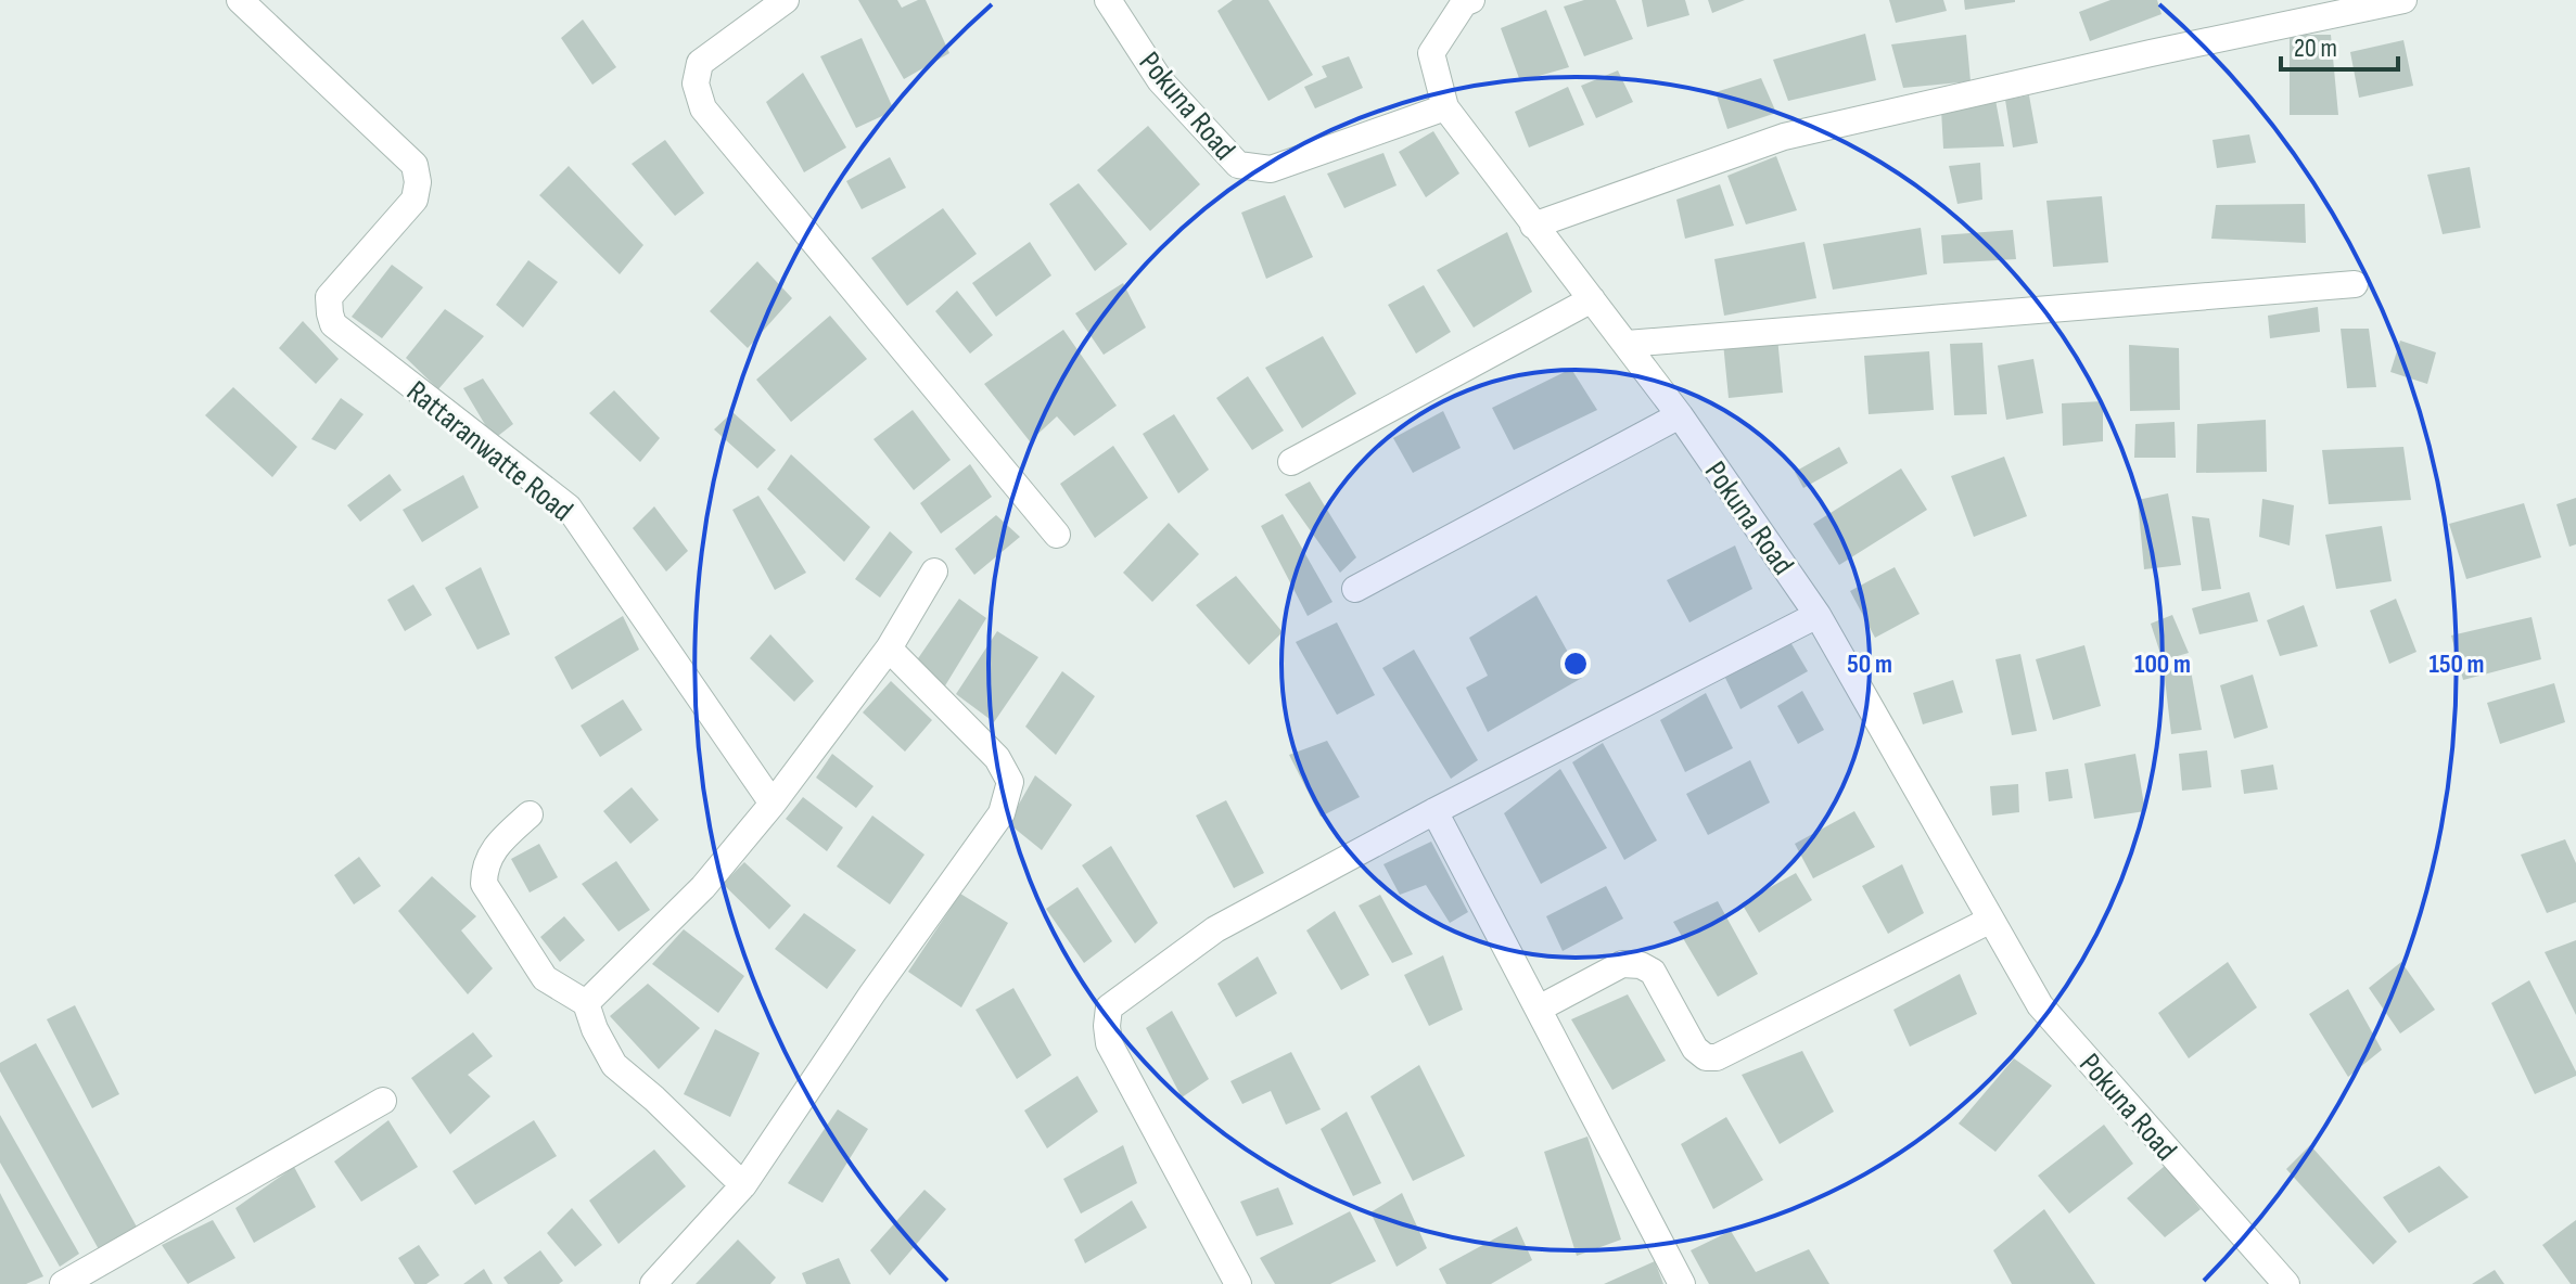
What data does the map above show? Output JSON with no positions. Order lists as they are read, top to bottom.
{
  "streets": {
    "street": ["Pokuna Road", "Rattaranwatte Road"]
  },
  "scale_bar": "20 m",
  "rings": ["50 m", "100 m", "150 m"]
}
